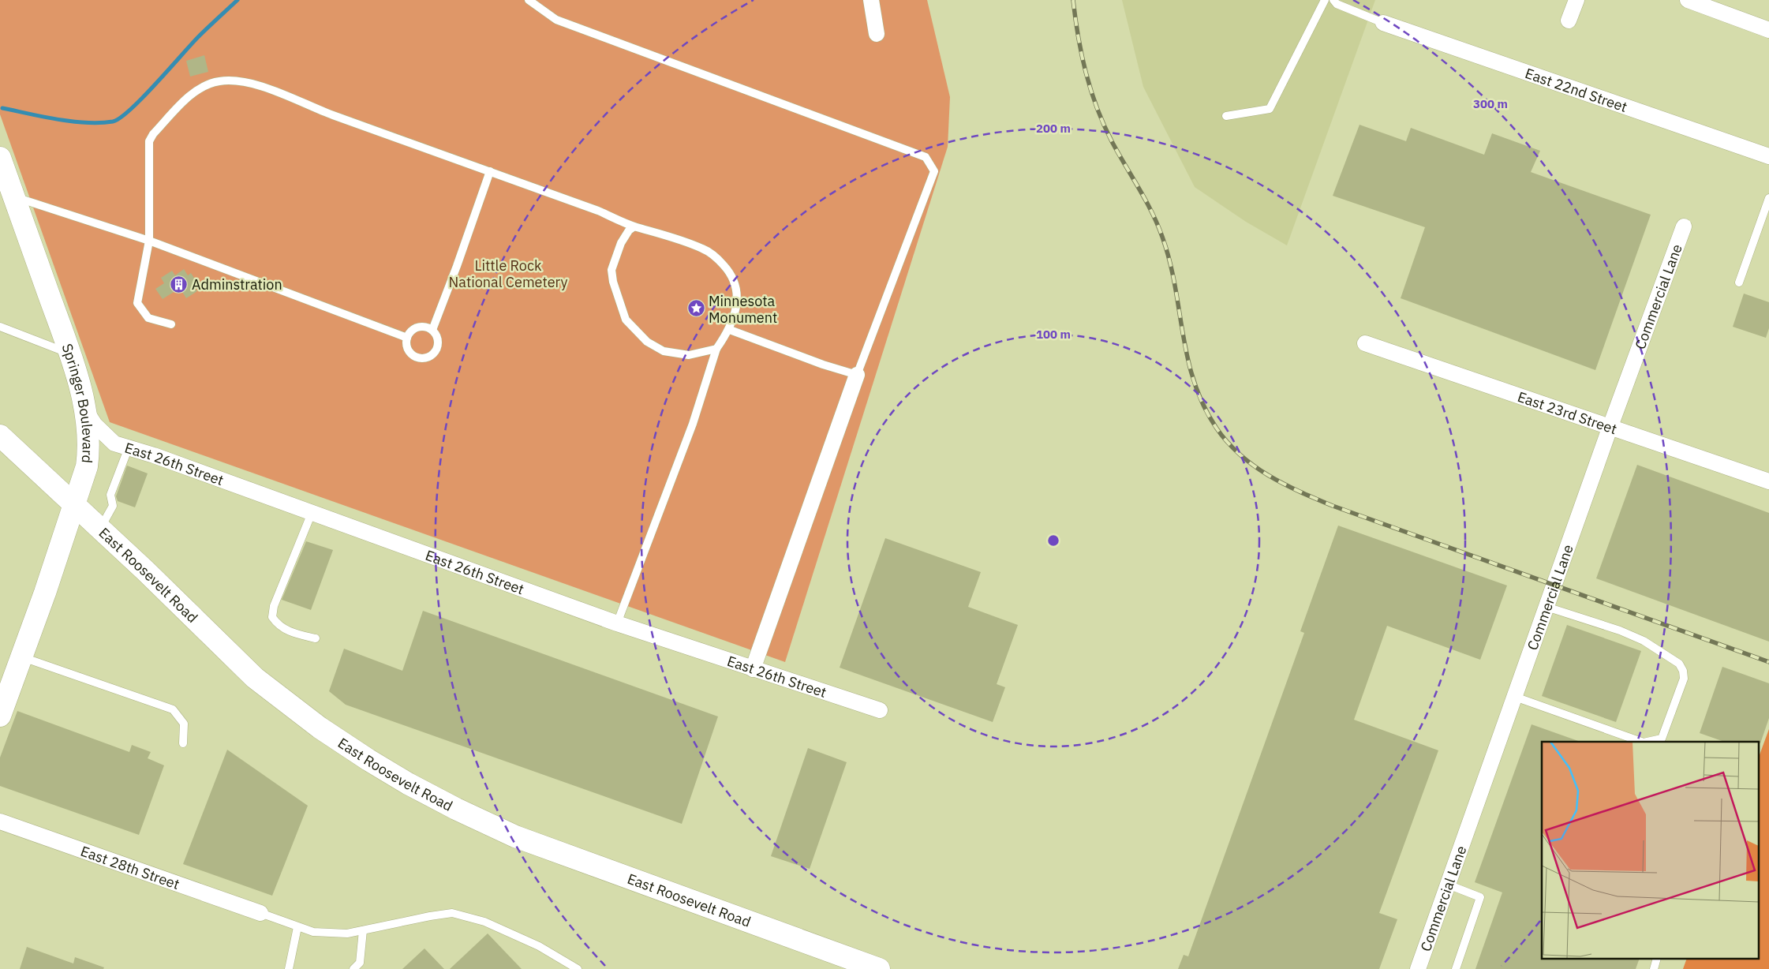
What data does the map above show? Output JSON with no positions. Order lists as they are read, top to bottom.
{
  "streets": {
    "main road": ["Springer Boulevard", "East Roosevelt Road"],
    "street": [
      "East 22nd Street",
      "Commercial Lane",
      "East 23rd Street",
      "East 26th Street",
      "East 28th Street"
    ]
  },
  "crossings": [
    ["Commercial Lane", "East 23rd Street"],
    ["Springer Boulevard", "East 26th Street"],
    ["Springer Boulevard", "East Roosevelt Road"]
  ],
  "parks": ["Little Rock National Cemetery"],
  "places": {
    "building": ["Adminstration"],
    "place": ["Minnesota Monument"]
  },
  "rings": ["300 m", "200 m", "100 m"]
}
